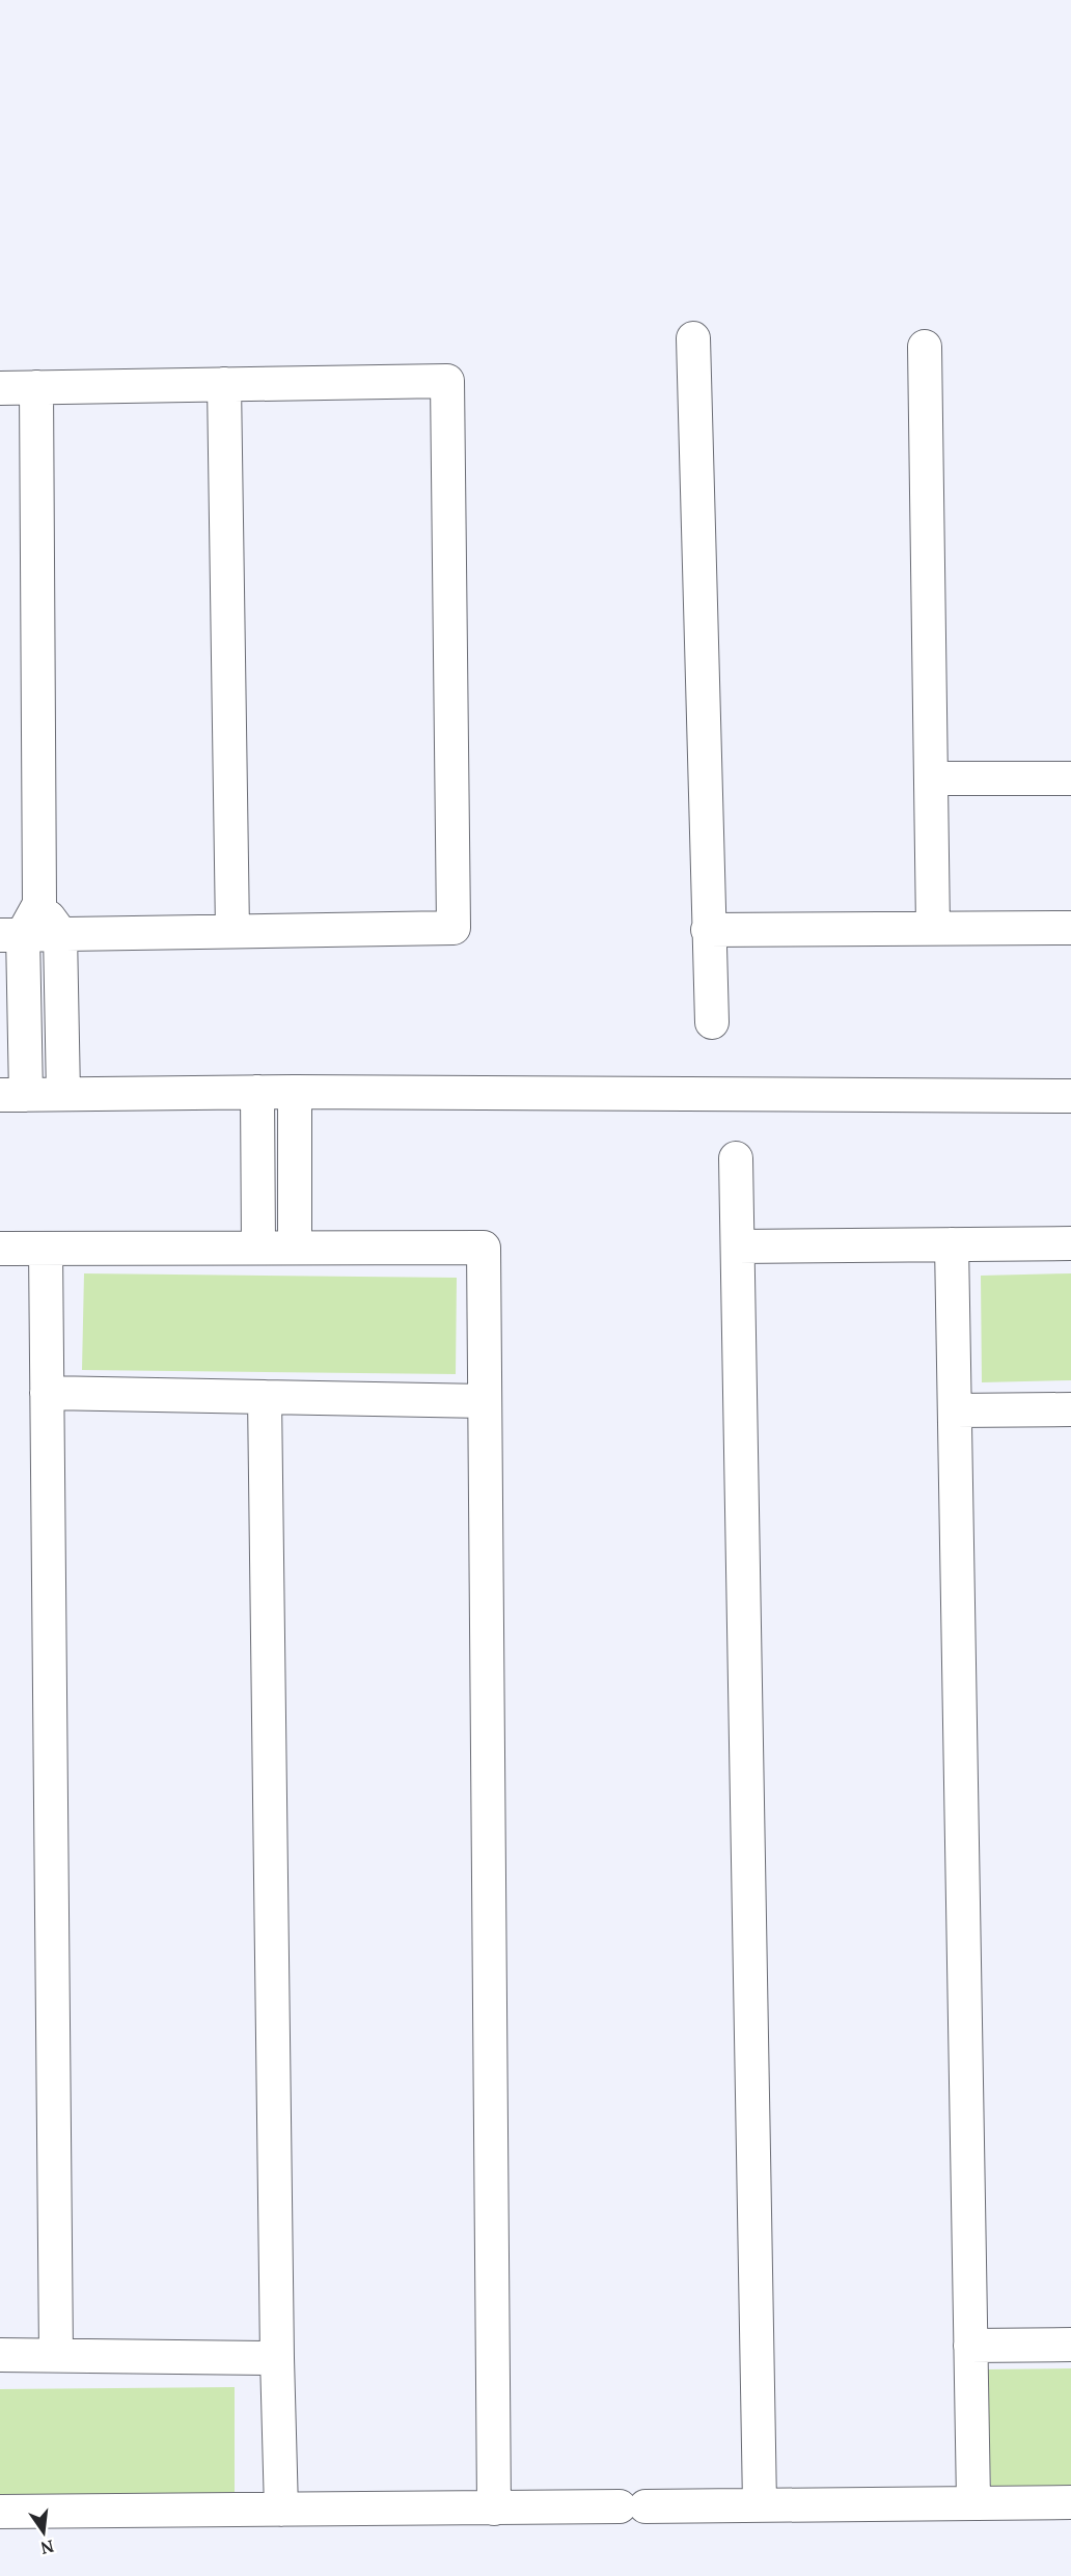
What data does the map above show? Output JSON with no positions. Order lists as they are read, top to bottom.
{
  "north": "bottom"
}
